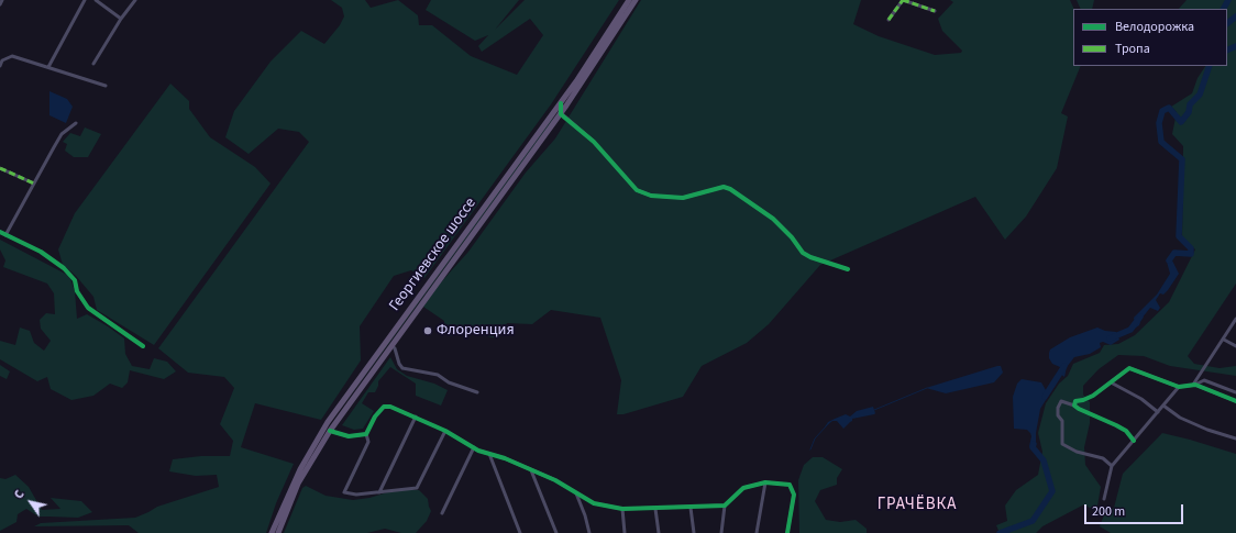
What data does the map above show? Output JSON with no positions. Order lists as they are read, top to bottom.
{
  "streets": {
    "main road": ["Георгиевское шоссе"]
  },
  "districts": ["ГРАЧЁВКА"],
  "places": ["Флоренция"],
  "legend": ["Велодорожка", "Тропа"],
  "scale_bar": "200 m",
  "north": "top left"
}
